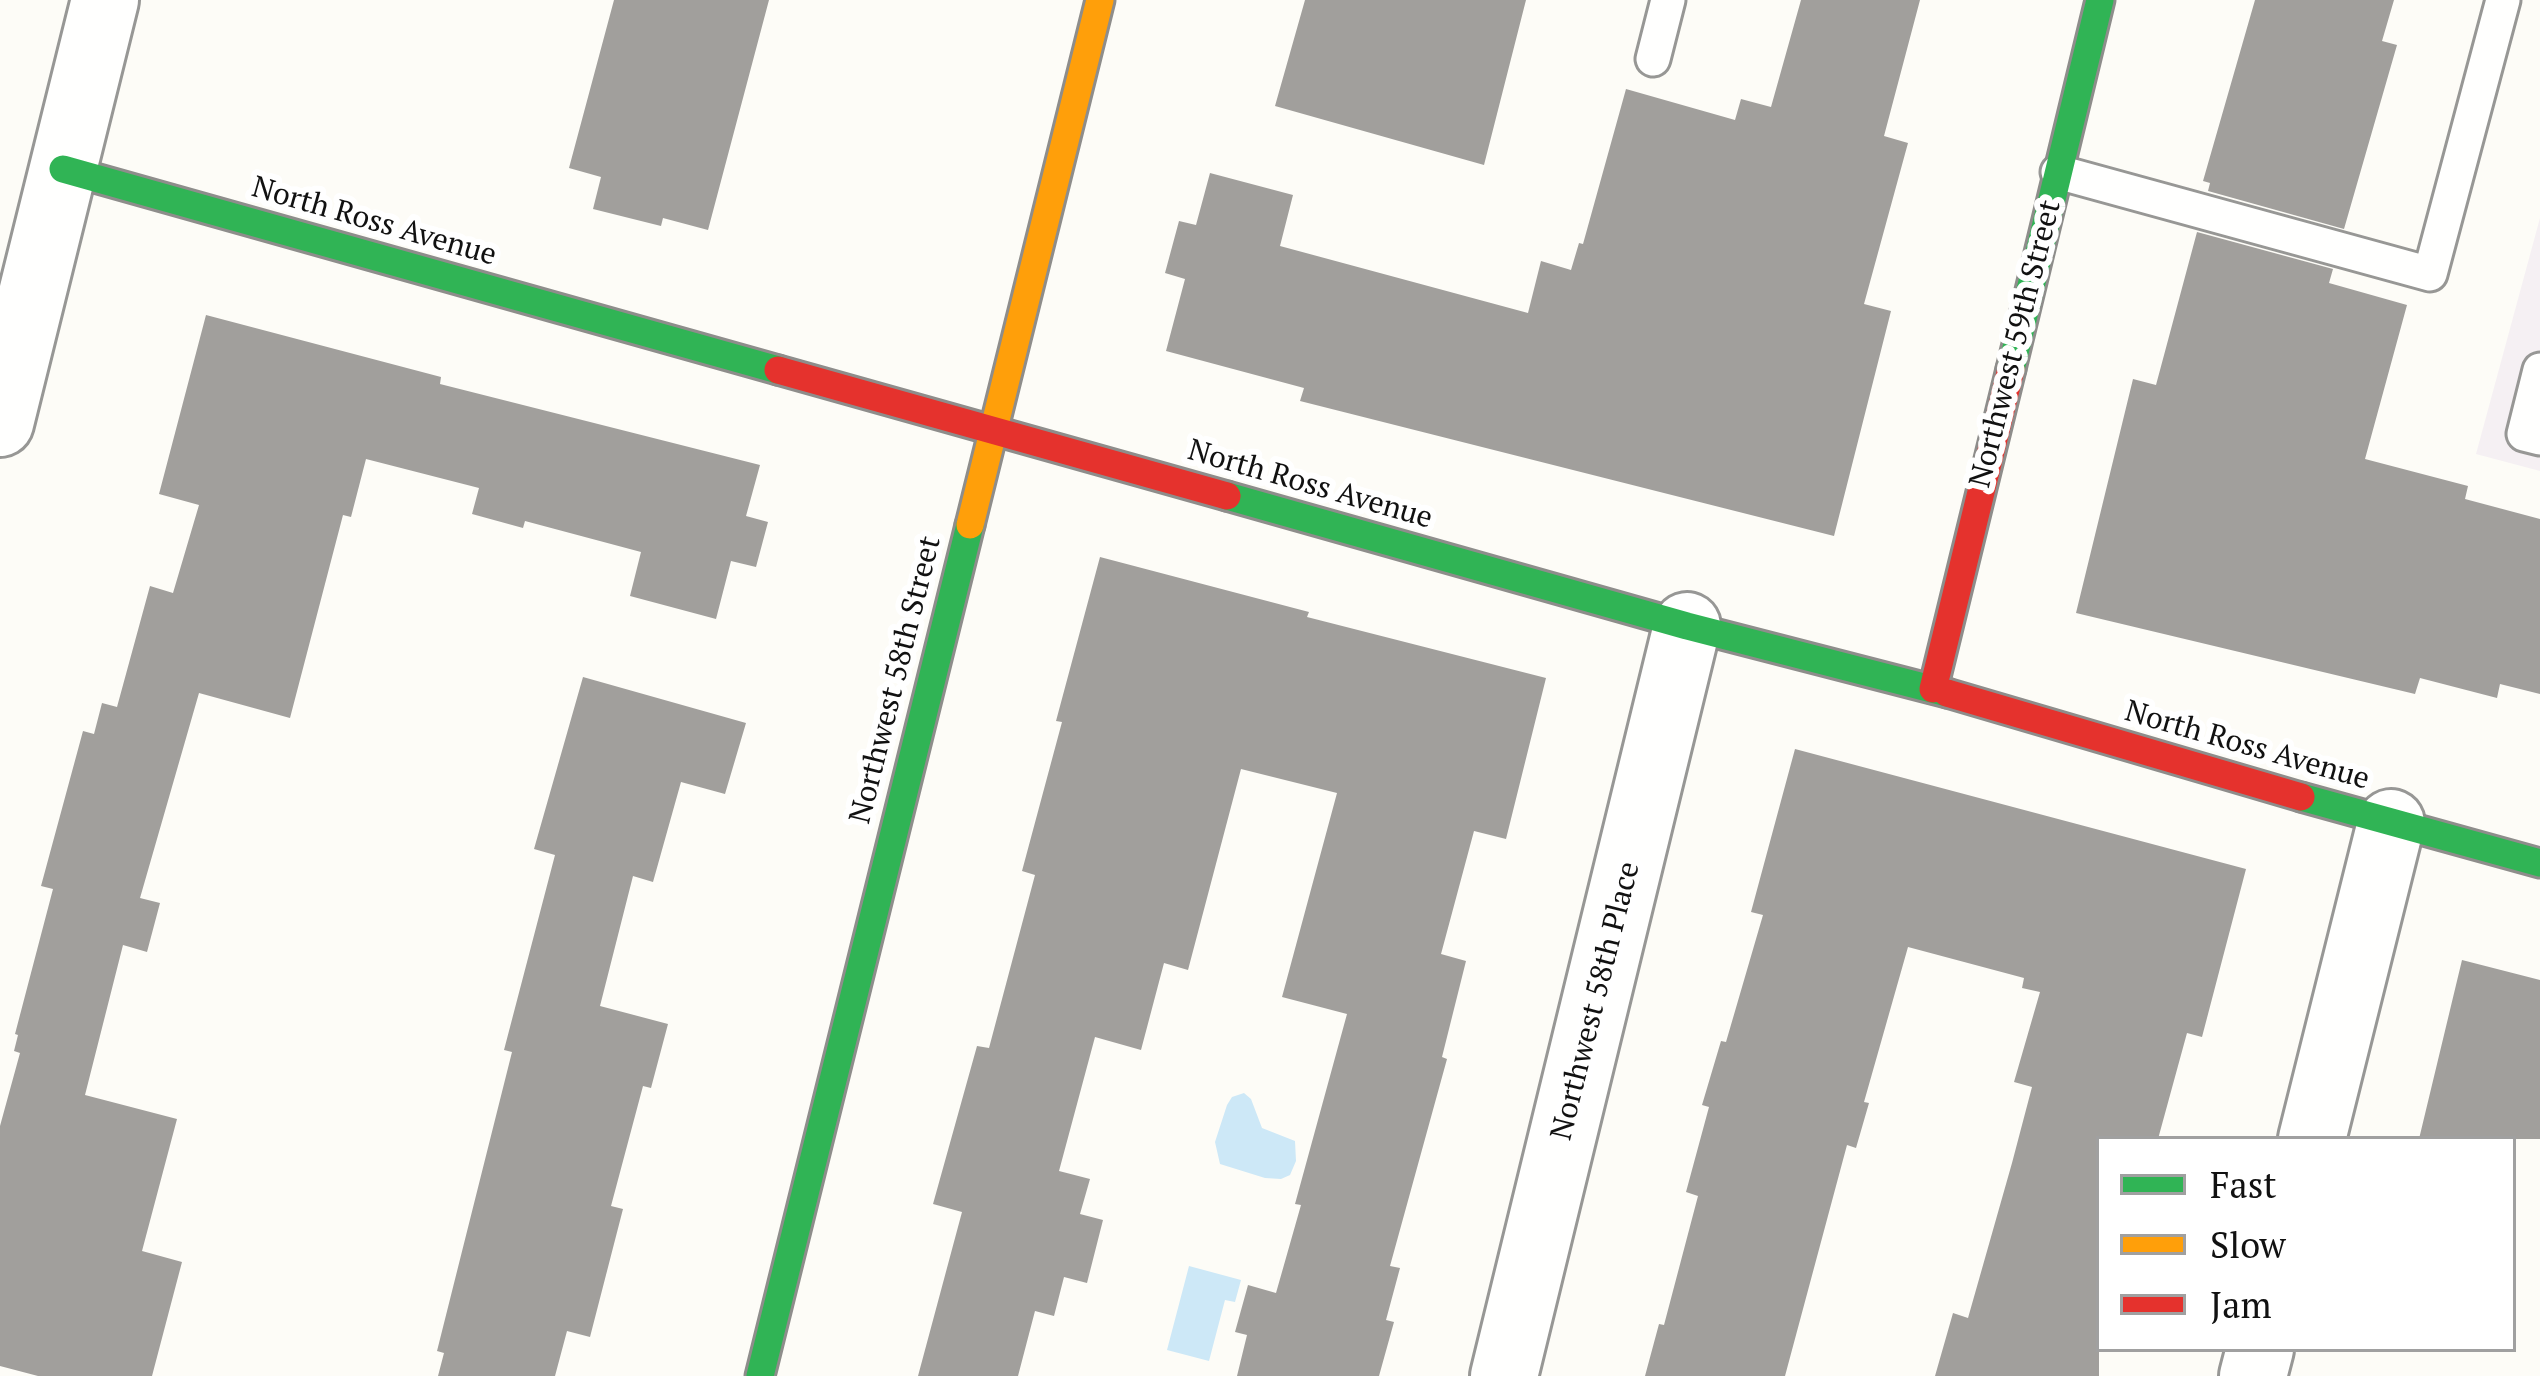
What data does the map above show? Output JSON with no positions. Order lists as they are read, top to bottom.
{
  "streets": {
    "street": [
      "North Ross Avenue",
      "Northwest 59th Street",
      "Northwest 58th Street",
      "Northwest 58th Place"
    ]
  },
  "crossings": [
    ["North Ross Avenue", "Northwest 59th Street"],
    ["North Ross Avenue", "Northwest 58th Street"],
    ["North Ross Avenue", "Northwest 58th Place"]
  ],
  "legend": ["Fast", "Slow", "Jam"]
}
